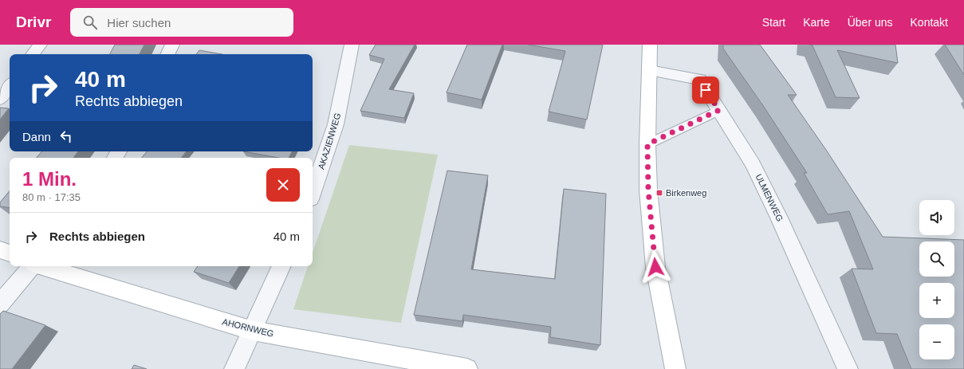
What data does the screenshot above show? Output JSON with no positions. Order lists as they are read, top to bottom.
{
  "streets": {
    "street": ["AKAZIENWEG", "ULMENWEG", "AHORNWEG"]
  },
  "places": {
    "transit": ["Birkenweg"]
  },
  "page": {
    "header": "Drivr",
    "search": "Hier suchen",
    "nav": [
      "Start",
      "Karte",
      "Über uns",
      "Kontakt"
    ],
    "turn": ["40 m", "Rechts abbiegen"],
    "then": "Dann",
    "heading": ["1 Min.", "80 m · 17:35"],
    "map_buttons": ["+", "−"],
    "list": [
      {
        "name": "Rechts abbiegen",
        "value": "40 m"
      }
    ]
  }
}
